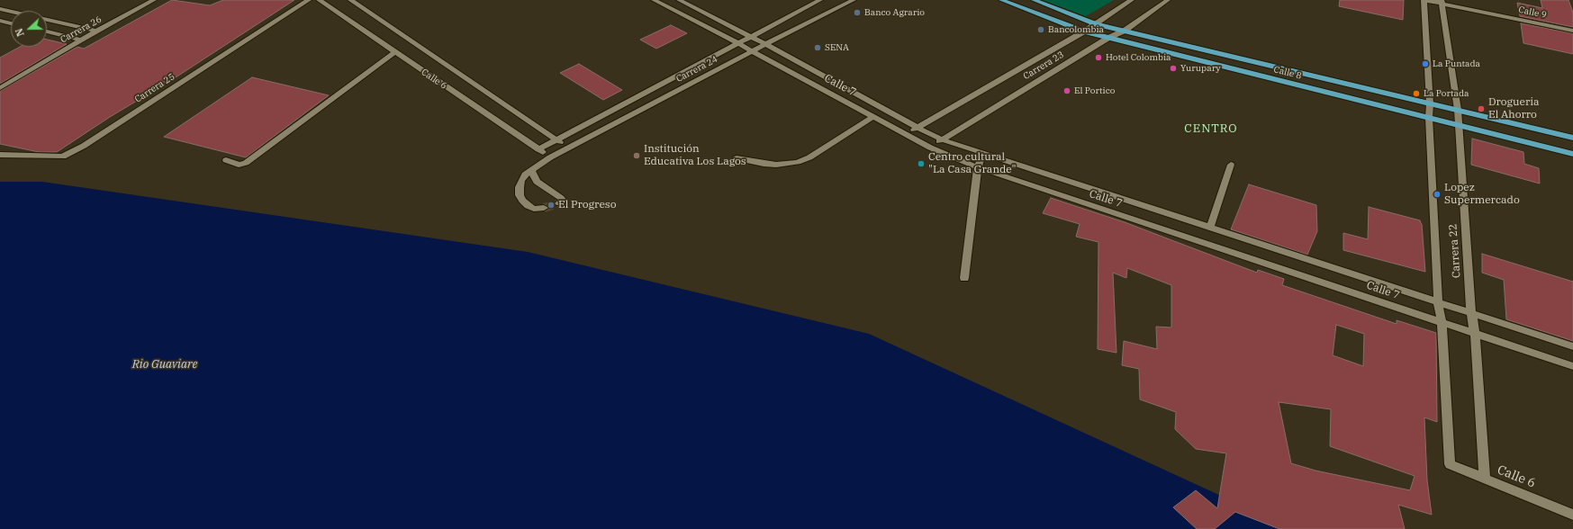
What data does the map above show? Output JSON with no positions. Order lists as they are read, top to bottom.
{
  "streets": {
    "main road": ["Calle 8"],
    "street": [
      "Calle 9",
      "Carrera 26",
      "Carrera 23",
      "Carrera 24",
      "Calle 6",
      "Calle 7",
      "Carrera 25",
      "Carrera 22"
    ]
  },
  "crossings": [
    ["Calle 9", "Carrera 22"],
    ["Carrera 23", "Calle 8"],
    ["Carrera 23", "Calle 7"],
    ["Carrera 24", "Calle 6"],
    ["Carrera 24", "Calle 7"],
    ["Calle 8", "Carrera 22"],
    ["Calle 6", "Carrera 22"],
    ["Calle 7", "Carrera 22"]
  ],
  "districts": ["CENTRO"],
  "water": ["Rio Guaviare"],
  "places": [
    "Banco Agrario",
    "Bancolombia",
    "SENA",
    "Hotel Colombia",
    "La Puntada",
    "Yurupary",
    "El Portico",
    "La Portada",
    "Drogueria El Ahorro",
    "Institución Educativa Los Lagos",
    "Centro cultural \"La Casa Grande\"",
    "Lopez Supermercado",
    "El Progreso"
  ],
  "north": "left"
}
